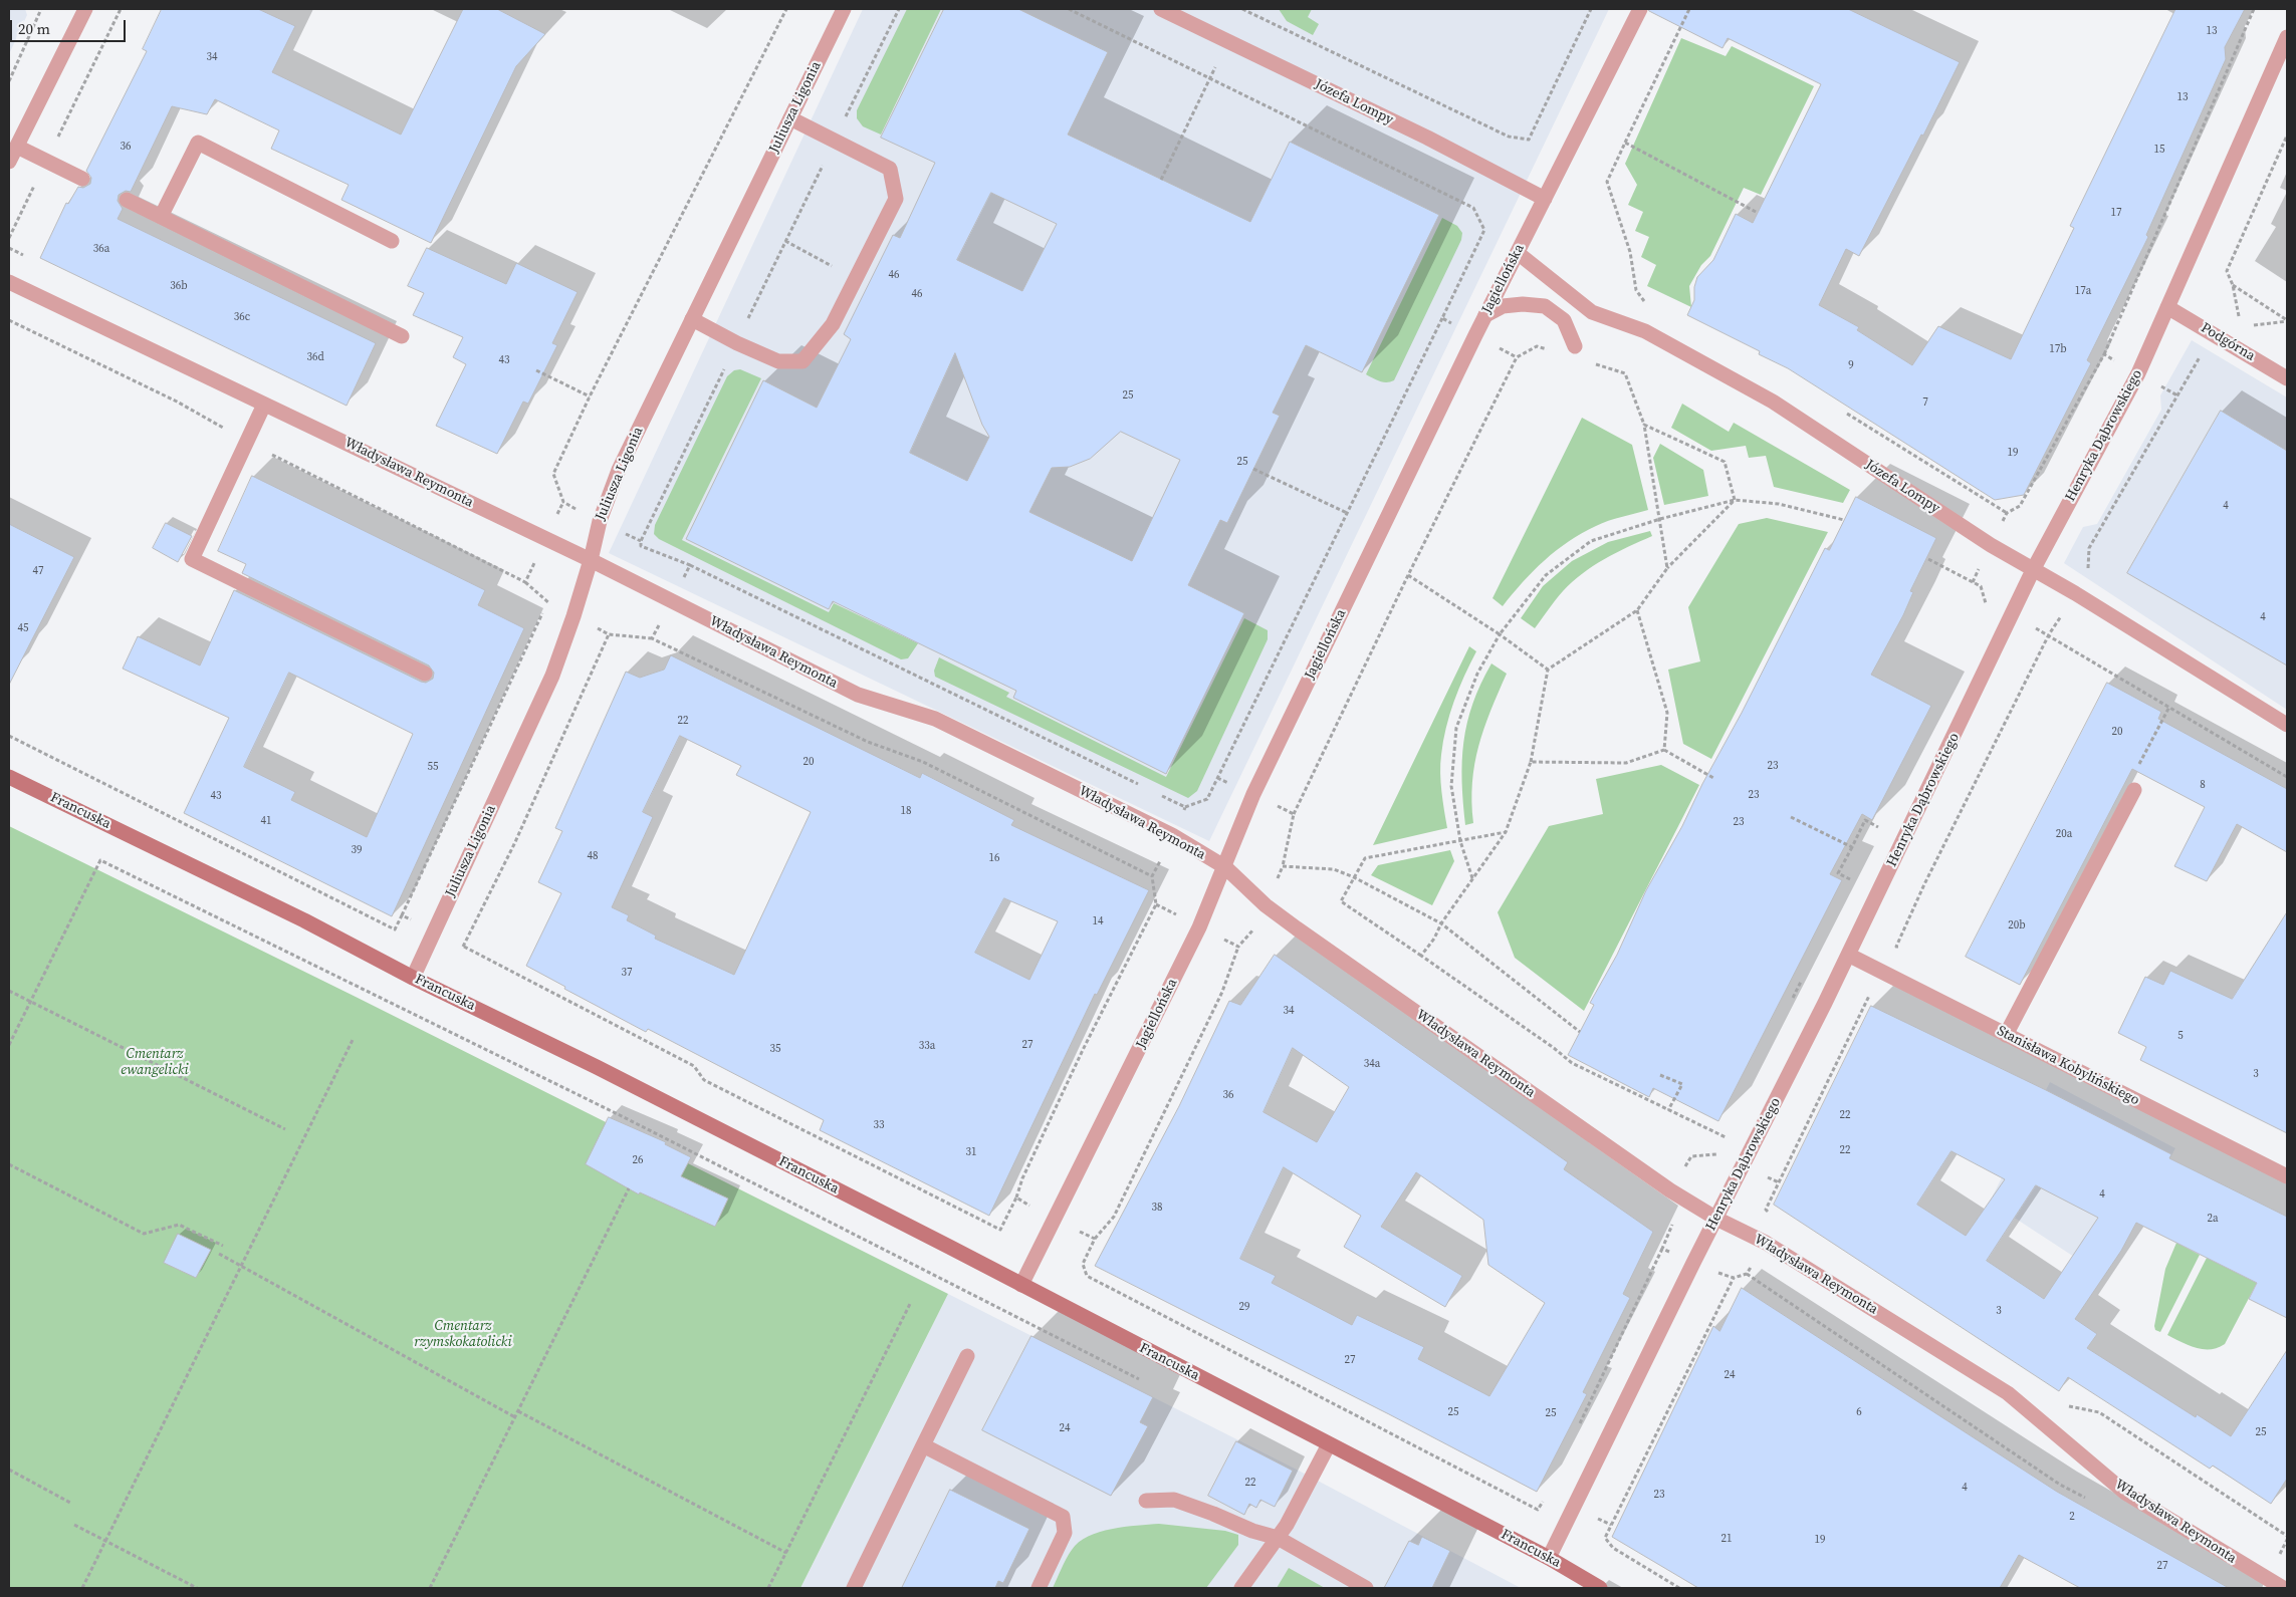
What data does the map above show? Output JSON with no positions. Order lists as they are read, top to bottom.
{
  "streets": {
    "street": [
      "Józefa Lompy",
      "Juliusza Ligonia",
      "Jagiellońska",
      "Podgórna",
      "Henryka Dąbrowskiego",
      "Władysława Reymonta",
      "Francuska",
      "Stanisława Kobylińskiego"
    ]
  },
  "crossings": [
    ["Józefa Lompy", "Jagiellońska"],
    ["Józefa Lompy", "Henryka Dąbrowskiego"],
    ["Juliusza Ligonia", "Władysława Reymonta"],
    ["Juliusza Ligonia", "Francuska"],
    ["Jagiellońska", "Władysława Reymonta"],
    ["Jagiellońska", "Francuska"],
    ["Podgórna", "Henryka Dąbrowskiego"],
    ["Henryka Dąbrowskiego", "Władysława Reymonta"],
    ["Henryka Dąbrowskiego", "Francuska"],
    ["Henryka Dąbrowskiego", "Stanisława Kobylińskiego"]
  ],
  "parks": ["Cmentarz ewangelicki", "Cmentarz rzymskokatolicki"],
  "house_numbers": [
    "13",
    "34",
    "13",
    "36",
    "15",
    "17",
    "36a",
    "46",
    "36b",
    "17a",
    "46",
    "36c",
    "17b",
    "36d",
    "43",
    "9",
    "25",
    "7",
    "19",
    "25",
    "4",
    "47",
    "4",
    "45",
    "22",
    "20",
    "20",
    "23",
    "55",
    "8",
    "23",
    "43",
    "18",
    "41",
    "23",
    "20a",
    "39",
    "48",
    "16",
    "14",
    "20b",
    "37",
    "34",
    "5",
    "27",
    "33a",
    "35",
    "34a",
    "3",
    "36",
    "22",
    "33",
    "22",
    "31",
    "26",
    "4",
    "38",
    "2a",
    "29",
    "3",
    "27",
    "24",
    "25",
    "6",
    "25",
    "24",
    "25",
    "22",
    "4",
    "23",
    "2",
    "21",
    "19",
    "27"
  ],
  "scale_bar": "20 m"
}
